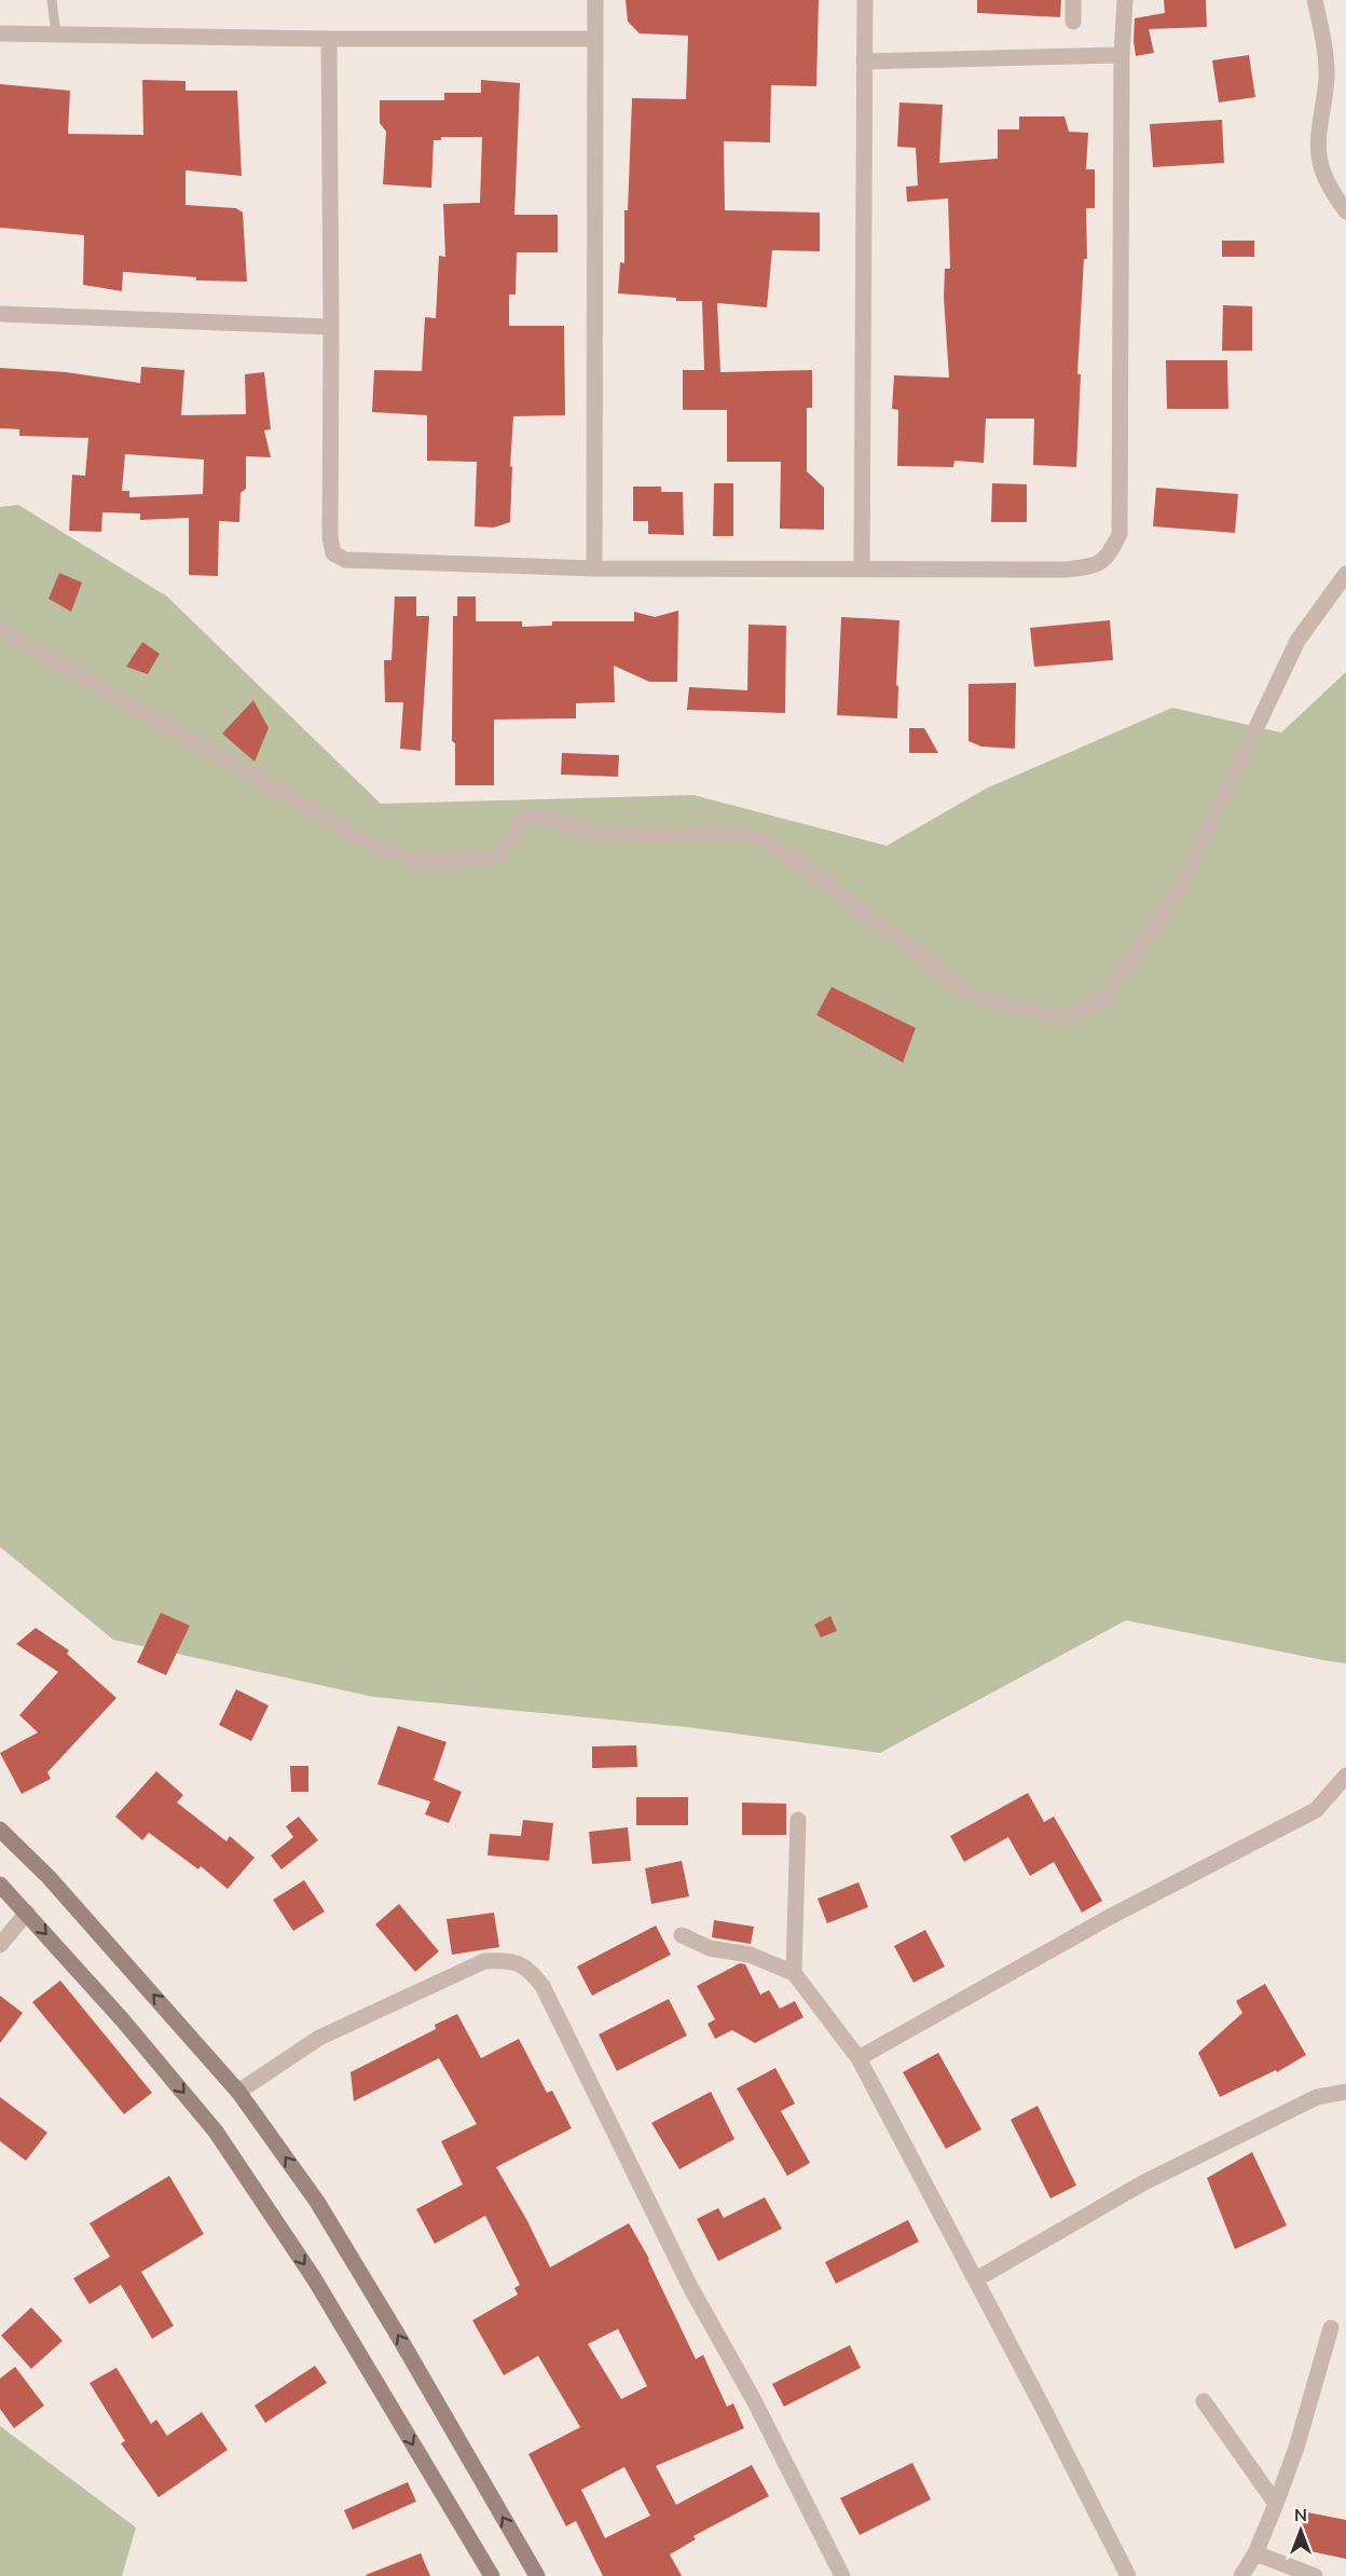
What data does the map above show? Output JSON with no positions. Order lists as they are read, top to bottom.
{
  "north": "top"
}
